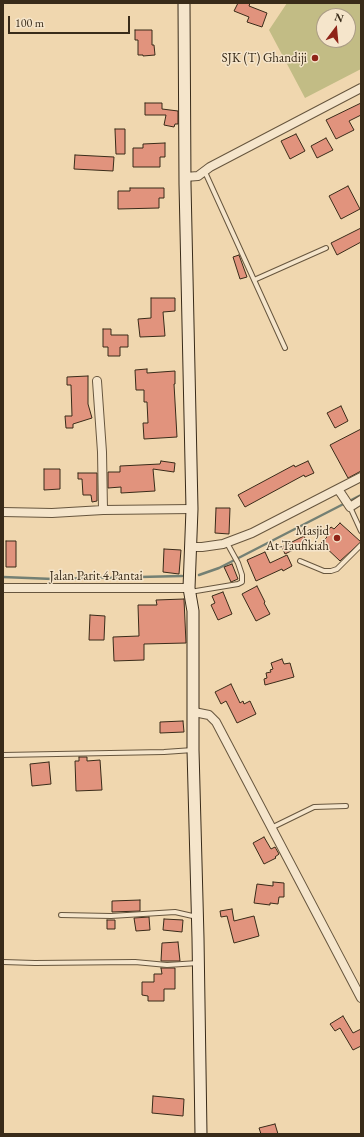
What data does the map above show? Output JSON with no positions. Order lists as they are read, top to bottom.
{
  "streets": {
    "street": ["Jalan Parit 4 Pantai"]
  },
  "places": ["SJK (T) Ghandiji", "Masjid At-Taufikiah"],
  "scale_bar": "100 m",
  "north": "top"
}
